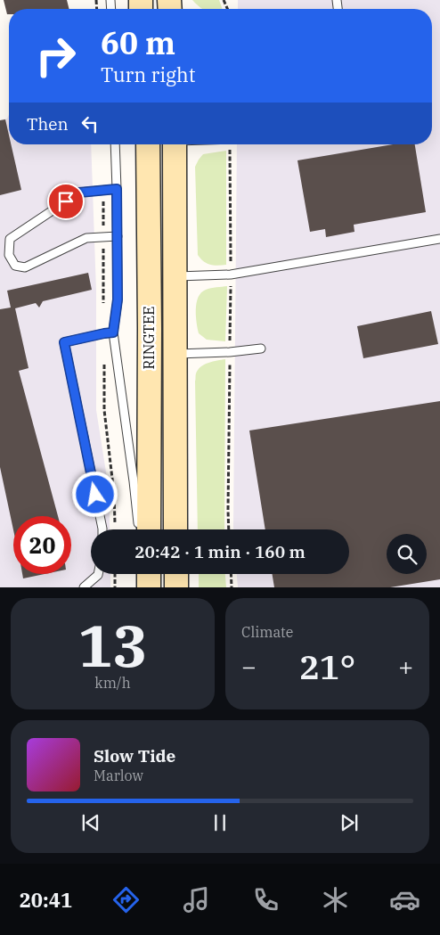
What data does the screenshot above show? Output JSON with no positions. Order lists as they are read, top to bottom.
{
  "streets": {
    "main road": ["RINGTEE"]
  },
  "page": {
    "turn": ["60 m", "Turn right"],
    "then": "Then",
    "limit": "20",
    "trip": "20:42 · 1 min · 160 m",
    "tile": [
      ["13", "km/h"],
      "Climate"
    ],
    "heat": ["−", "21°", "+"],
    "song": ["Slow Tide", "Marlow"],
    "tabs": "20:41"
  }
}
